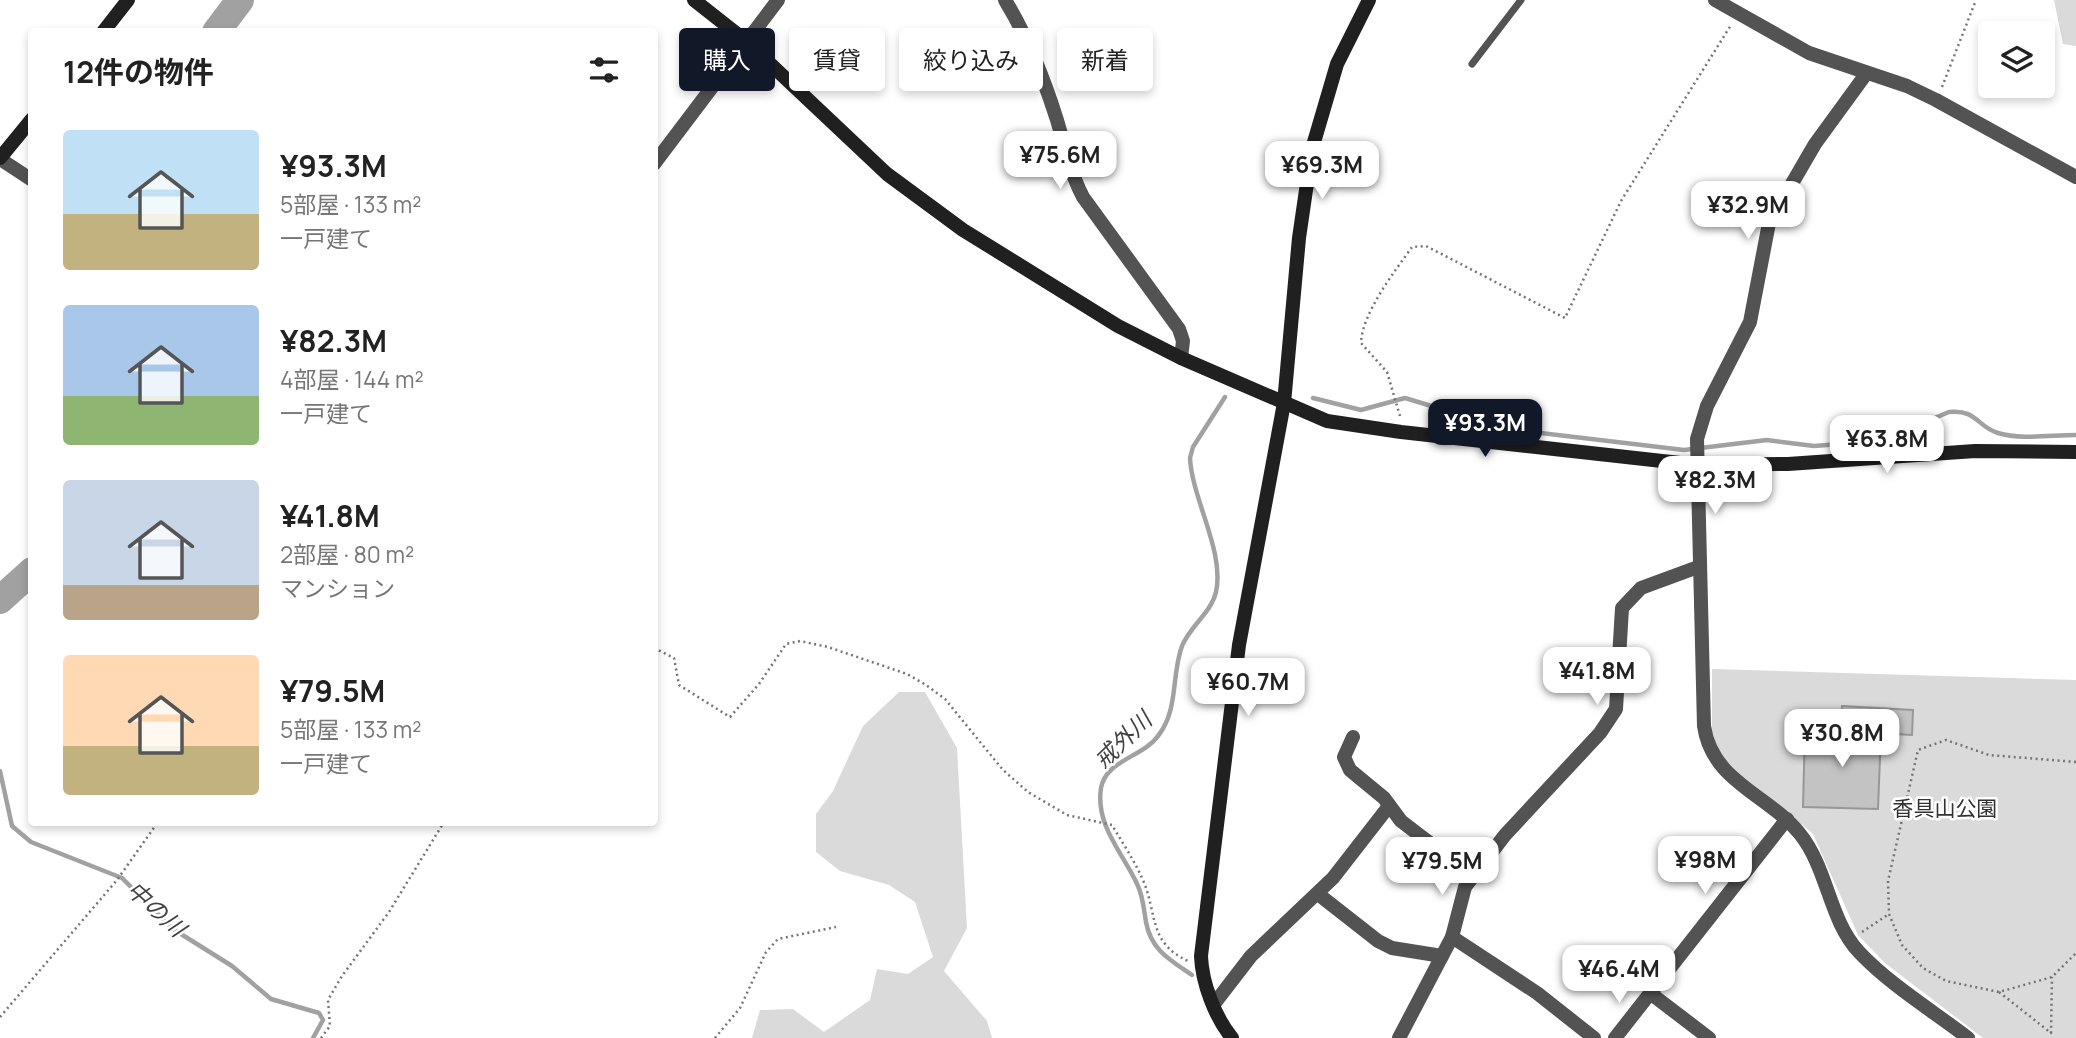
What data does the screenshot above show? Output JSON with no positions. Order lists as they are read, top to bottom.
{
  "water": ["戒外川", "中の川"],
  "parks": ["香具山公園"],
  "page": {
    "chip": [
      "購入",
      "賃貸",
      "絞り込み",
      "新着"
    ],
    "heading": "12件の物件",
    "list": [
      {
        "name": "¥93.3M",
        "note": "5部屋 · 133 m² · 一戸建て"
      },
      {
        "name": "¥82.3M",
        "note": "4部屋 · 144 m² · 一戸建て"
      },
      {
        "name": "¥41.8M",
        "note": "2部屋 · 80 m² · マンション"
      },
      {
        "name": "¥79.5M",
        "note": "5部屋 · 133 m² · 一戸建て"
      }
    ],
    "price": [
      "¥75.6M",
      "¥69.3M",
      "¥32.9M",
      "¥93.3M",
      "¥63.8M",
      "¥82.3M",
      "¥41.8M",
      "¥60.7M",
      "¥30.8M",
      "¥98M",
      "¥79.5M",
      "¥46.4M"
    ]
  }
}
